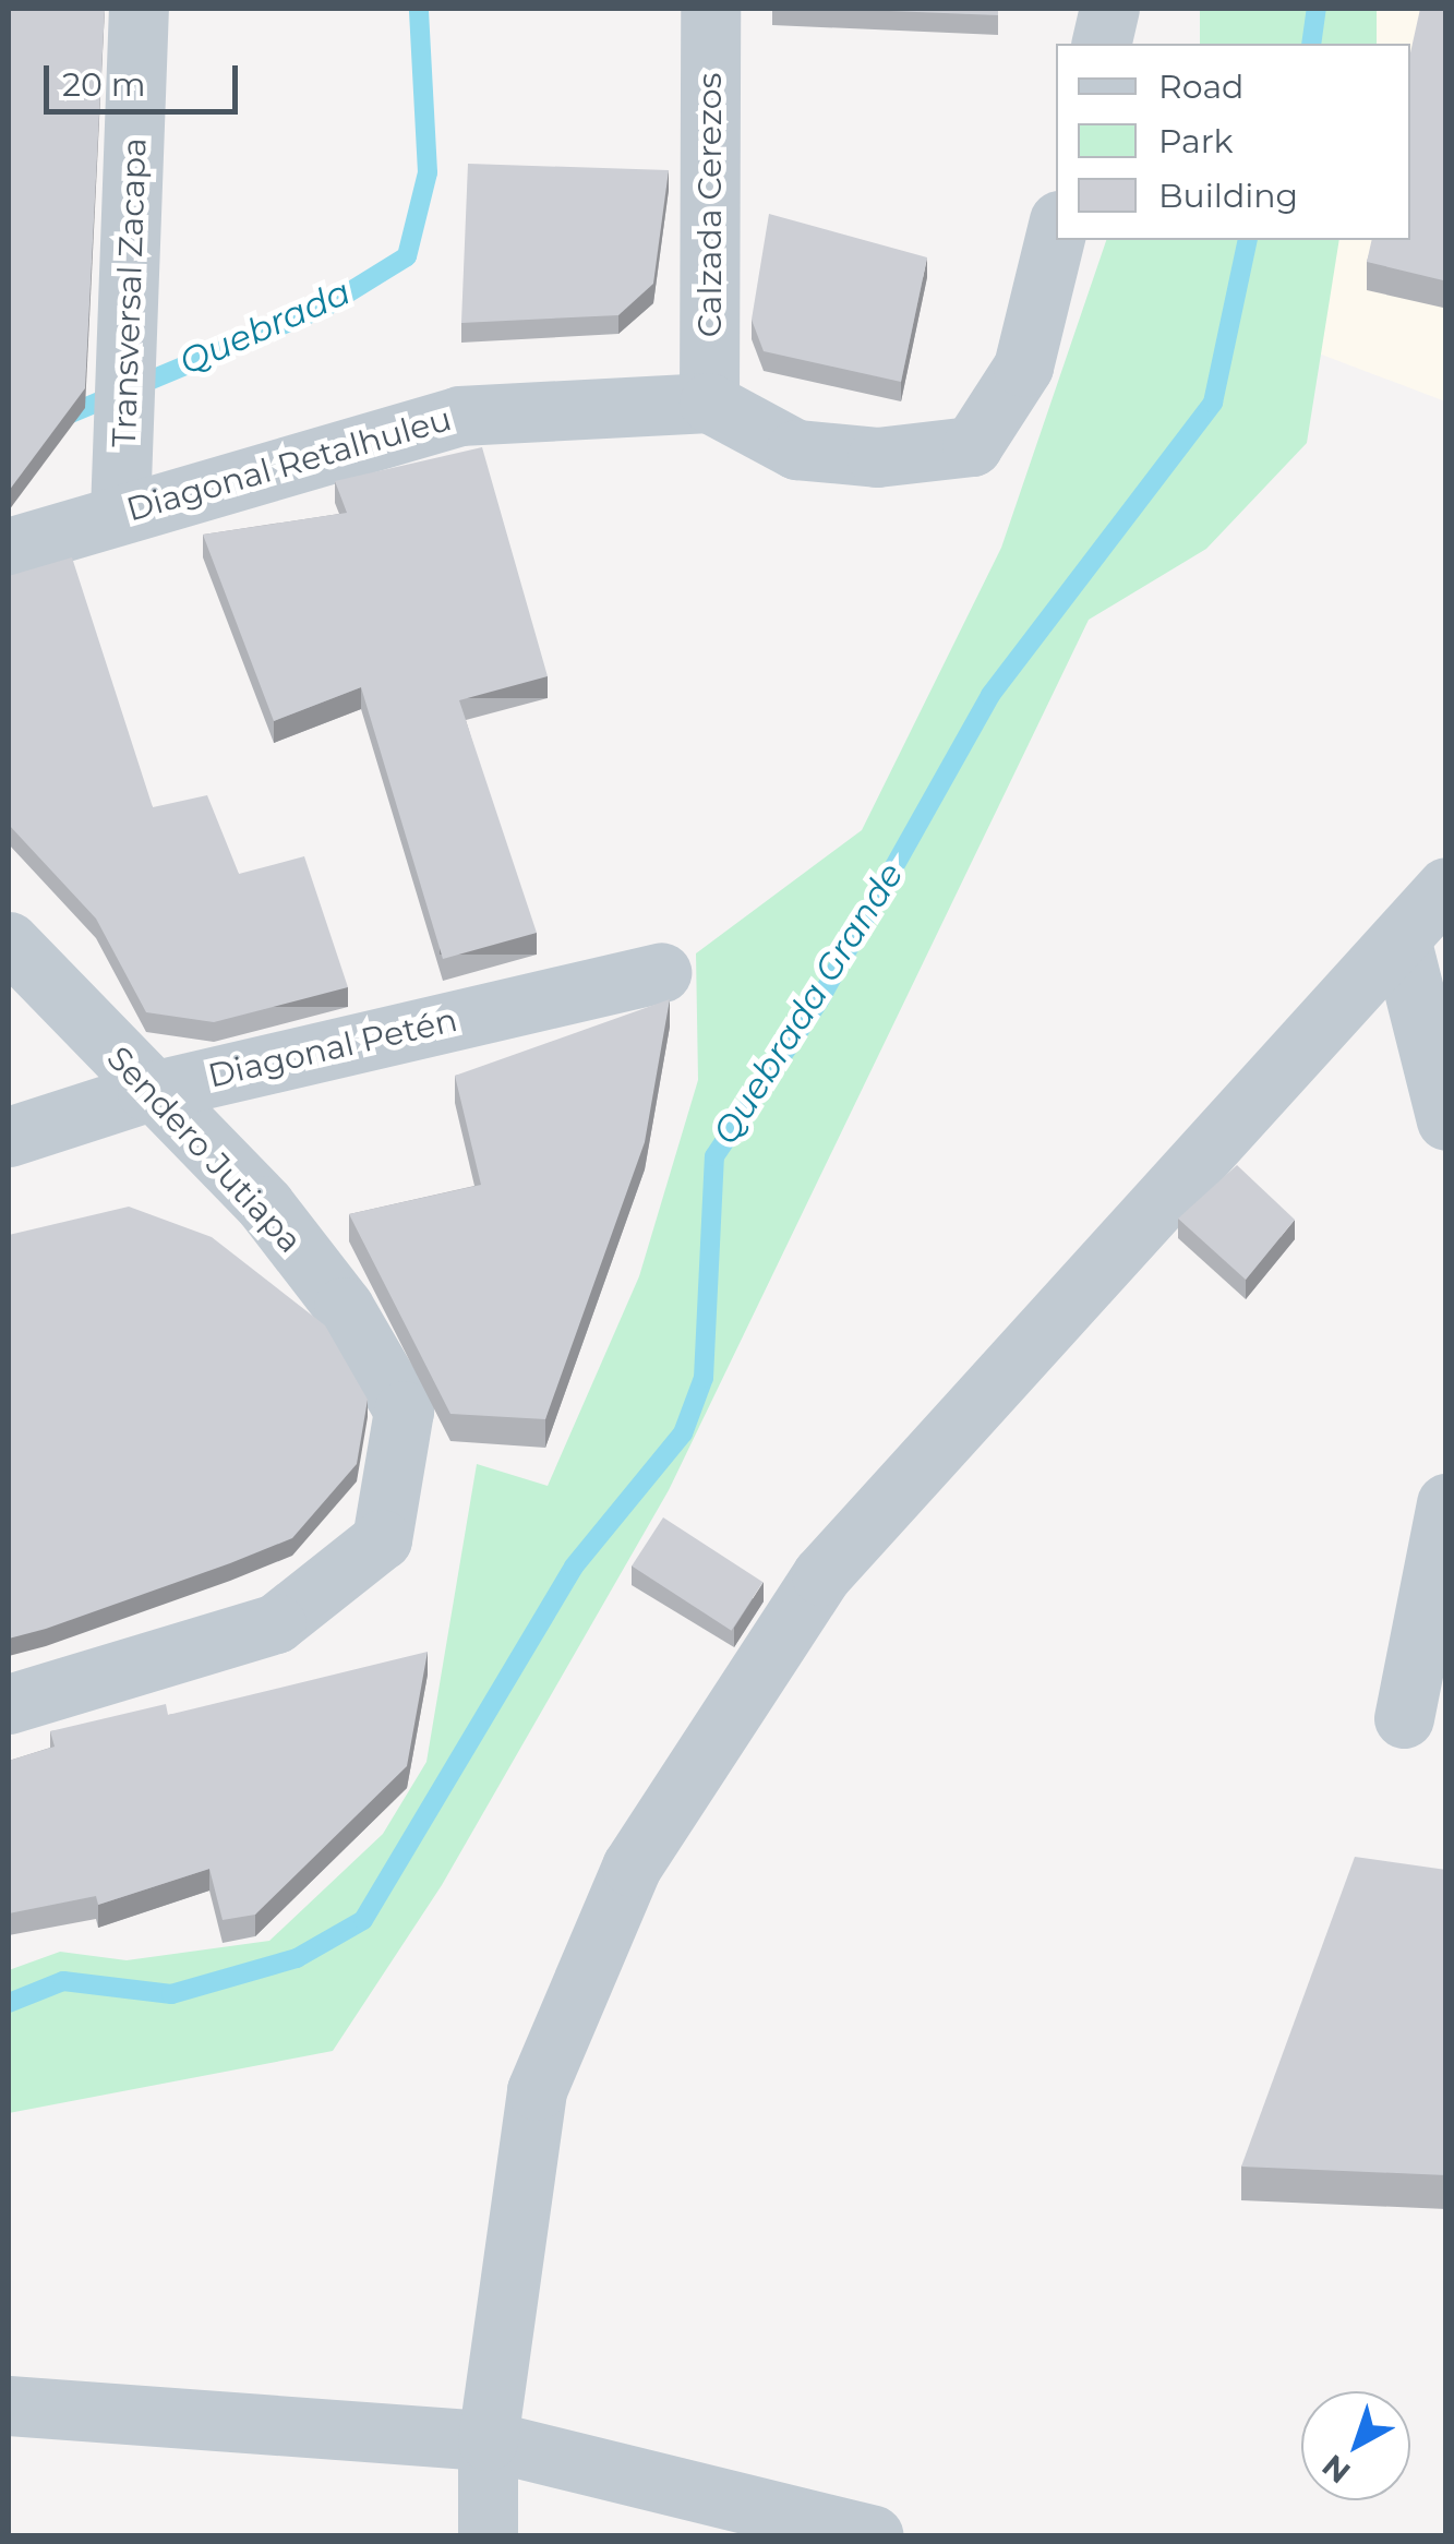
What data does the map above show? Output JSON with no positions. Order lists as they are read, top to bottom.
{
  "streets": {
    "street": [
      "Calzada Cerezos",
      "Transversal Zacapa",
      "Diagonal Retalhuleu",
      "Diagonal Petén",
      "Sendero Jutiapa"
    ]
  },
  "crossings": [
    ["Calzada Cerezos", "Diagonal Retalhuleu"],
    ["Transversal Zacapa", "Diagonal Retalhuleu"],
    ["Diagonal Petén", "Sendero Jutiapa"]
  ],
  "water": ["Quebrada", "Quebrada Grande"],
  "legend": ["Road", "Park", "Building"],
  "scale_bar": "20 m",
  "north": "bottom left"
}
